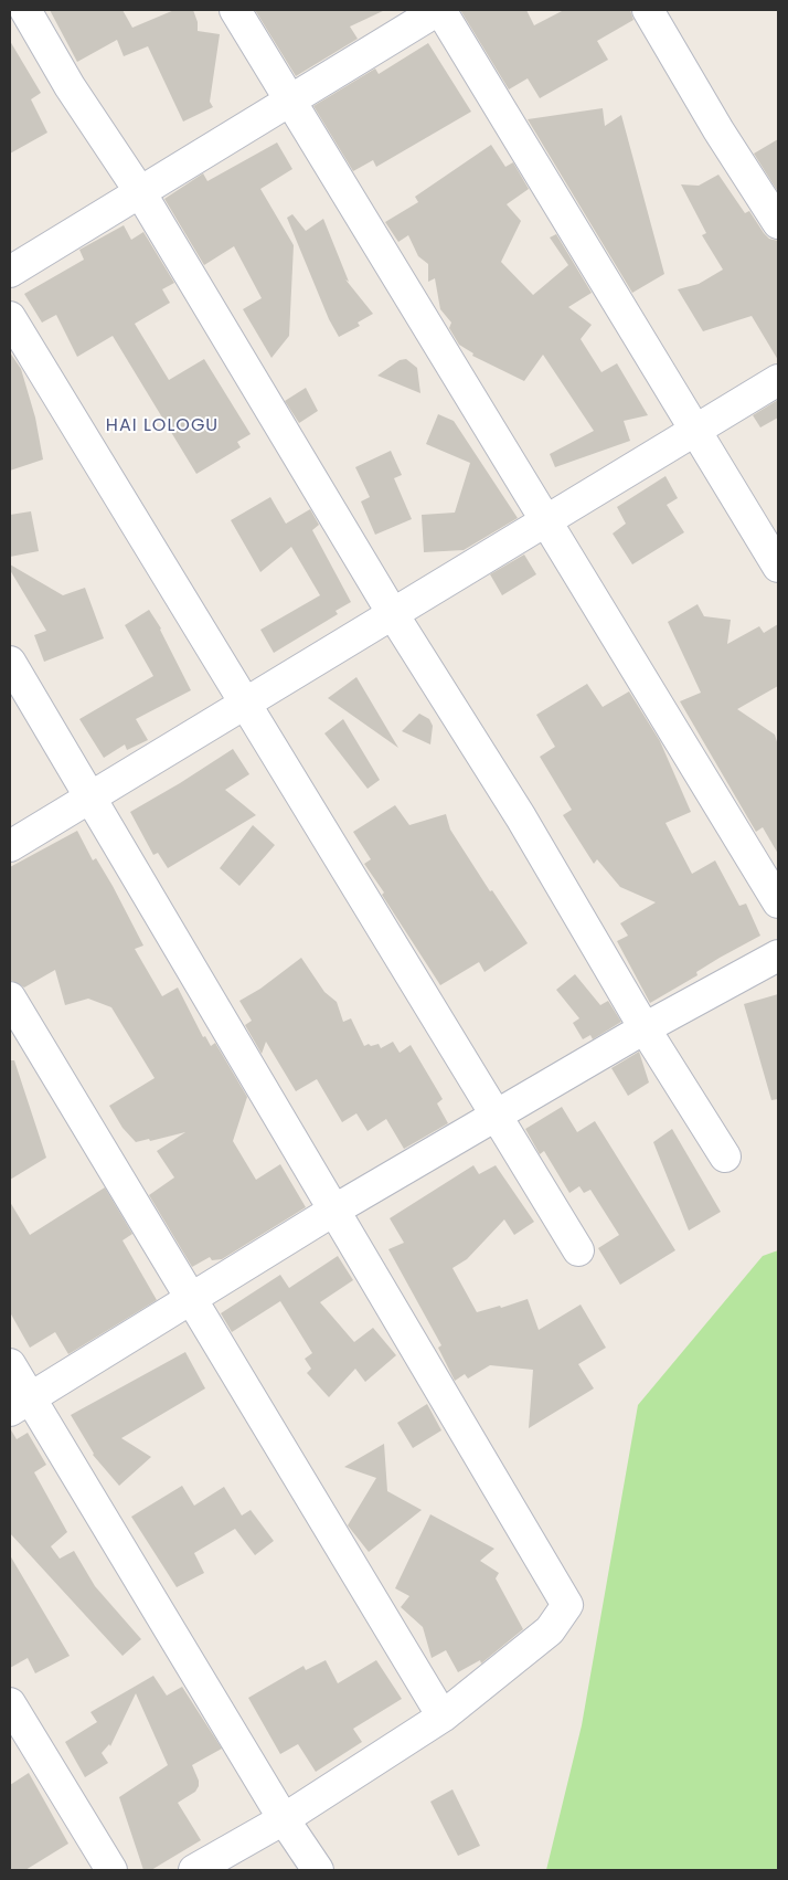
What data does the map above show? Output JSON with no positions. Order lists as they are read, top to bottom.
{
  "districts": ["HAI LOLOGU"]
}
